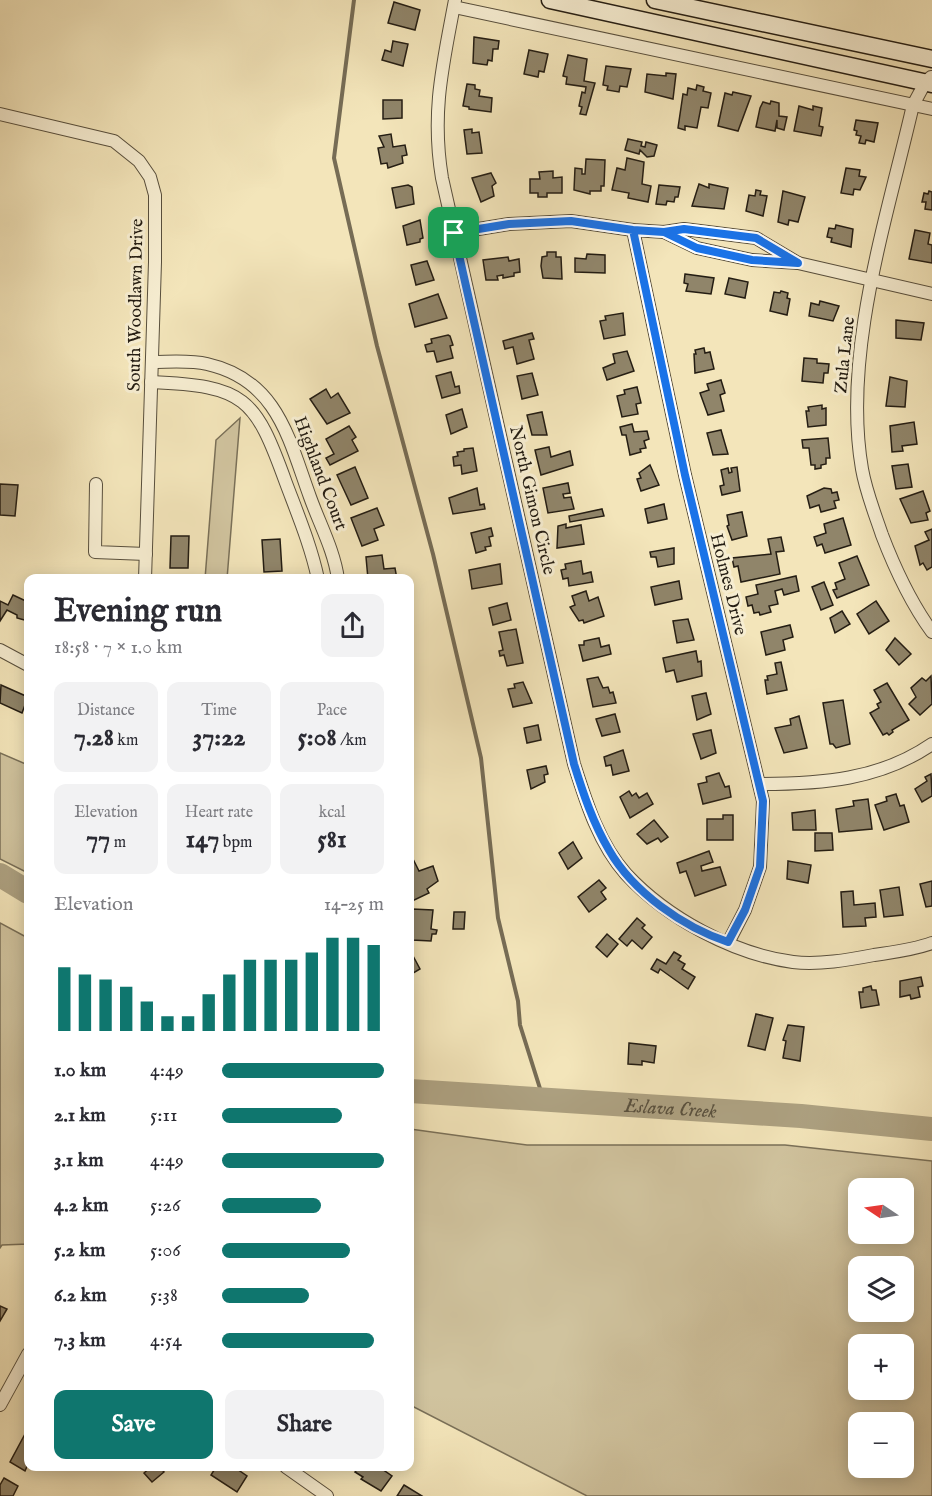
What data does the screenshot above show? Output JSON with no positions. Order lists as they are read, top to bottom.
{
  "streets": {
    "street": [
      "South Woodlawn Drive",
      "Zula Lane",
      "Highland Court",
      "North Gimon Circle",
      "Holmes Drive"
    ]
  },
  "crossings": [
    ["South Woodlawn Drive", "Highland Court"],
    ["North Gimon Circle", "Holmes Drive"]
  ],
  "water": ["Eslava Creek"],
  "north": "left",
  "page": {
    "heading": ["Evening run", "18:58 · 7 × 1.0 km"],
    "stats": [
      ["Distance", "7.28 km"],
      ["Time", "37:22"],
      ["Pace", "5:08 /km"],
      ["Elevation", "77 m"],
      ["Heart rate", "147 bpm"],
      ["kcal", "581"]
    ],
    "chart": ["Elevation", "14–25 m"],
    "list": [
      {
        "name": "1.0 km",
        "note": "4:49"
      },
      {
        "name": "2.1 km",
        "note": "5:11"
      },
      {
        "name": "3.1 km",
        "note": "4:49"
      },
      {
        "name": "4.2 km",
        "note": "5:26"
      },
      {
        "name": "5.2 km",
        "note": "5:06"
      },
      {
        "name": "6.2 km",
        "note": "5:38"
      },
      {
        "name": "7.3 km",
        "note": "4:54"
      }
    ],
    "map_buttons": ["+", "−"],
    "buttons": ["Save", "Share"]
  }
}
